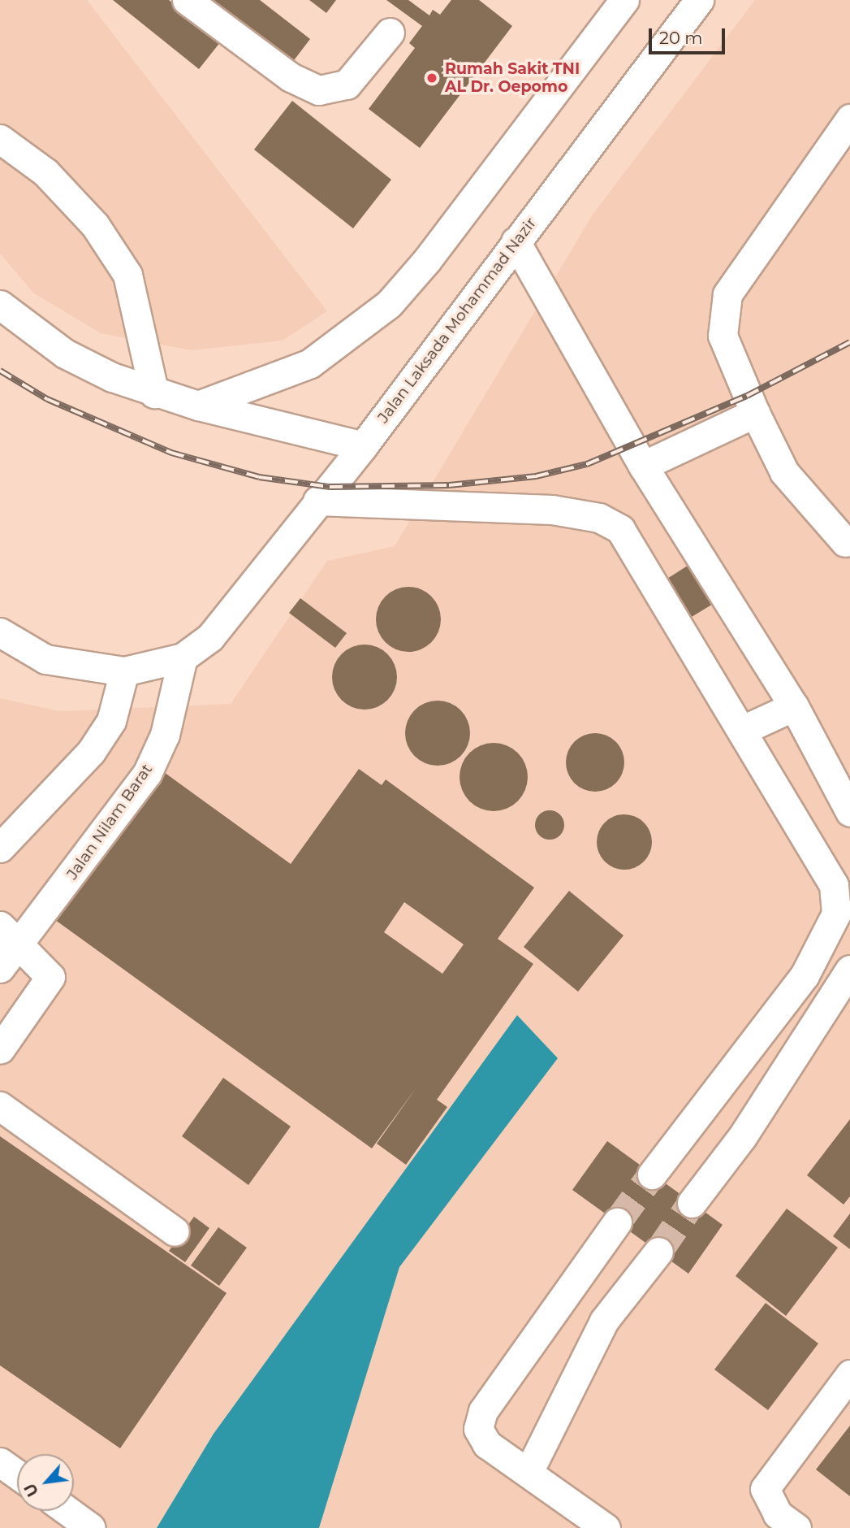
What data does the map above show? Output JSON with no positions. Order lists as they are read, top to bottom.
{
  "streets": {
    "street": ["Jalan Laksada Mohammad Nazir", "Jalan Nilam Barat"]
  },
  "crossings": [
    ["Jalan Laksada Mohammad Nazir", "Jalan Nilam Barat"]
  ],
  "places": ["Rumah Sakit TNI AL Dr. Oepomo"],
  "scale_bar": "20 m",
  "north": "bottom left"
}
